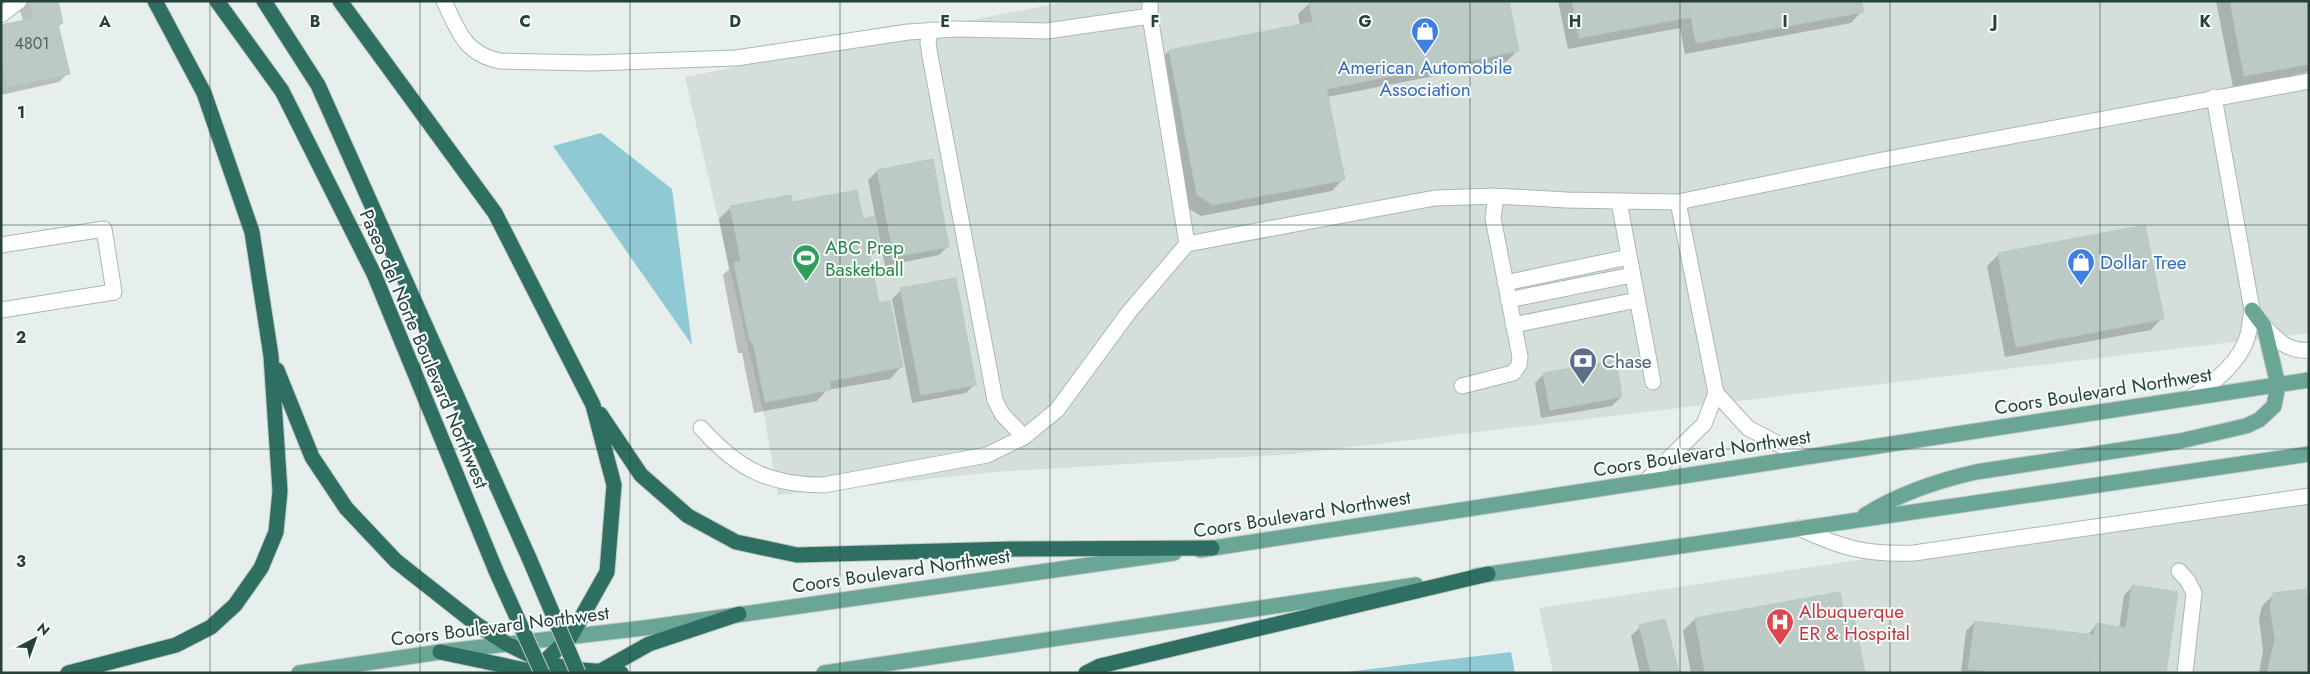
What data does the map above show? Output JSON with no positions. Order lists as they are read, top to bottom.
{
  "streets": {
    "highway": ["Paseo del Norte Boulevard Northwest"],
    "main road": ["Coors Boulevard Northwest"]
  },
  "places": {
    "shop": ["American Automobile Association", "Dollar Tree"],
    "sports": ["ABC Prep Basketball"],
    "bank": ["Chase"],
    "hospital": ["Albuquerque ER & Hospital"]
  },
  "house_numbers": ["4801"],
  "north": "top right",
  "grid": {
    "columns": [
      "A",
      "B",
      "C",
      "D",
      "E",
      "F",
      "G",
      "H",
      "I",
      "J",
      "K"
    ],
    "rows": ["1", "2", "3"]
  }
}
